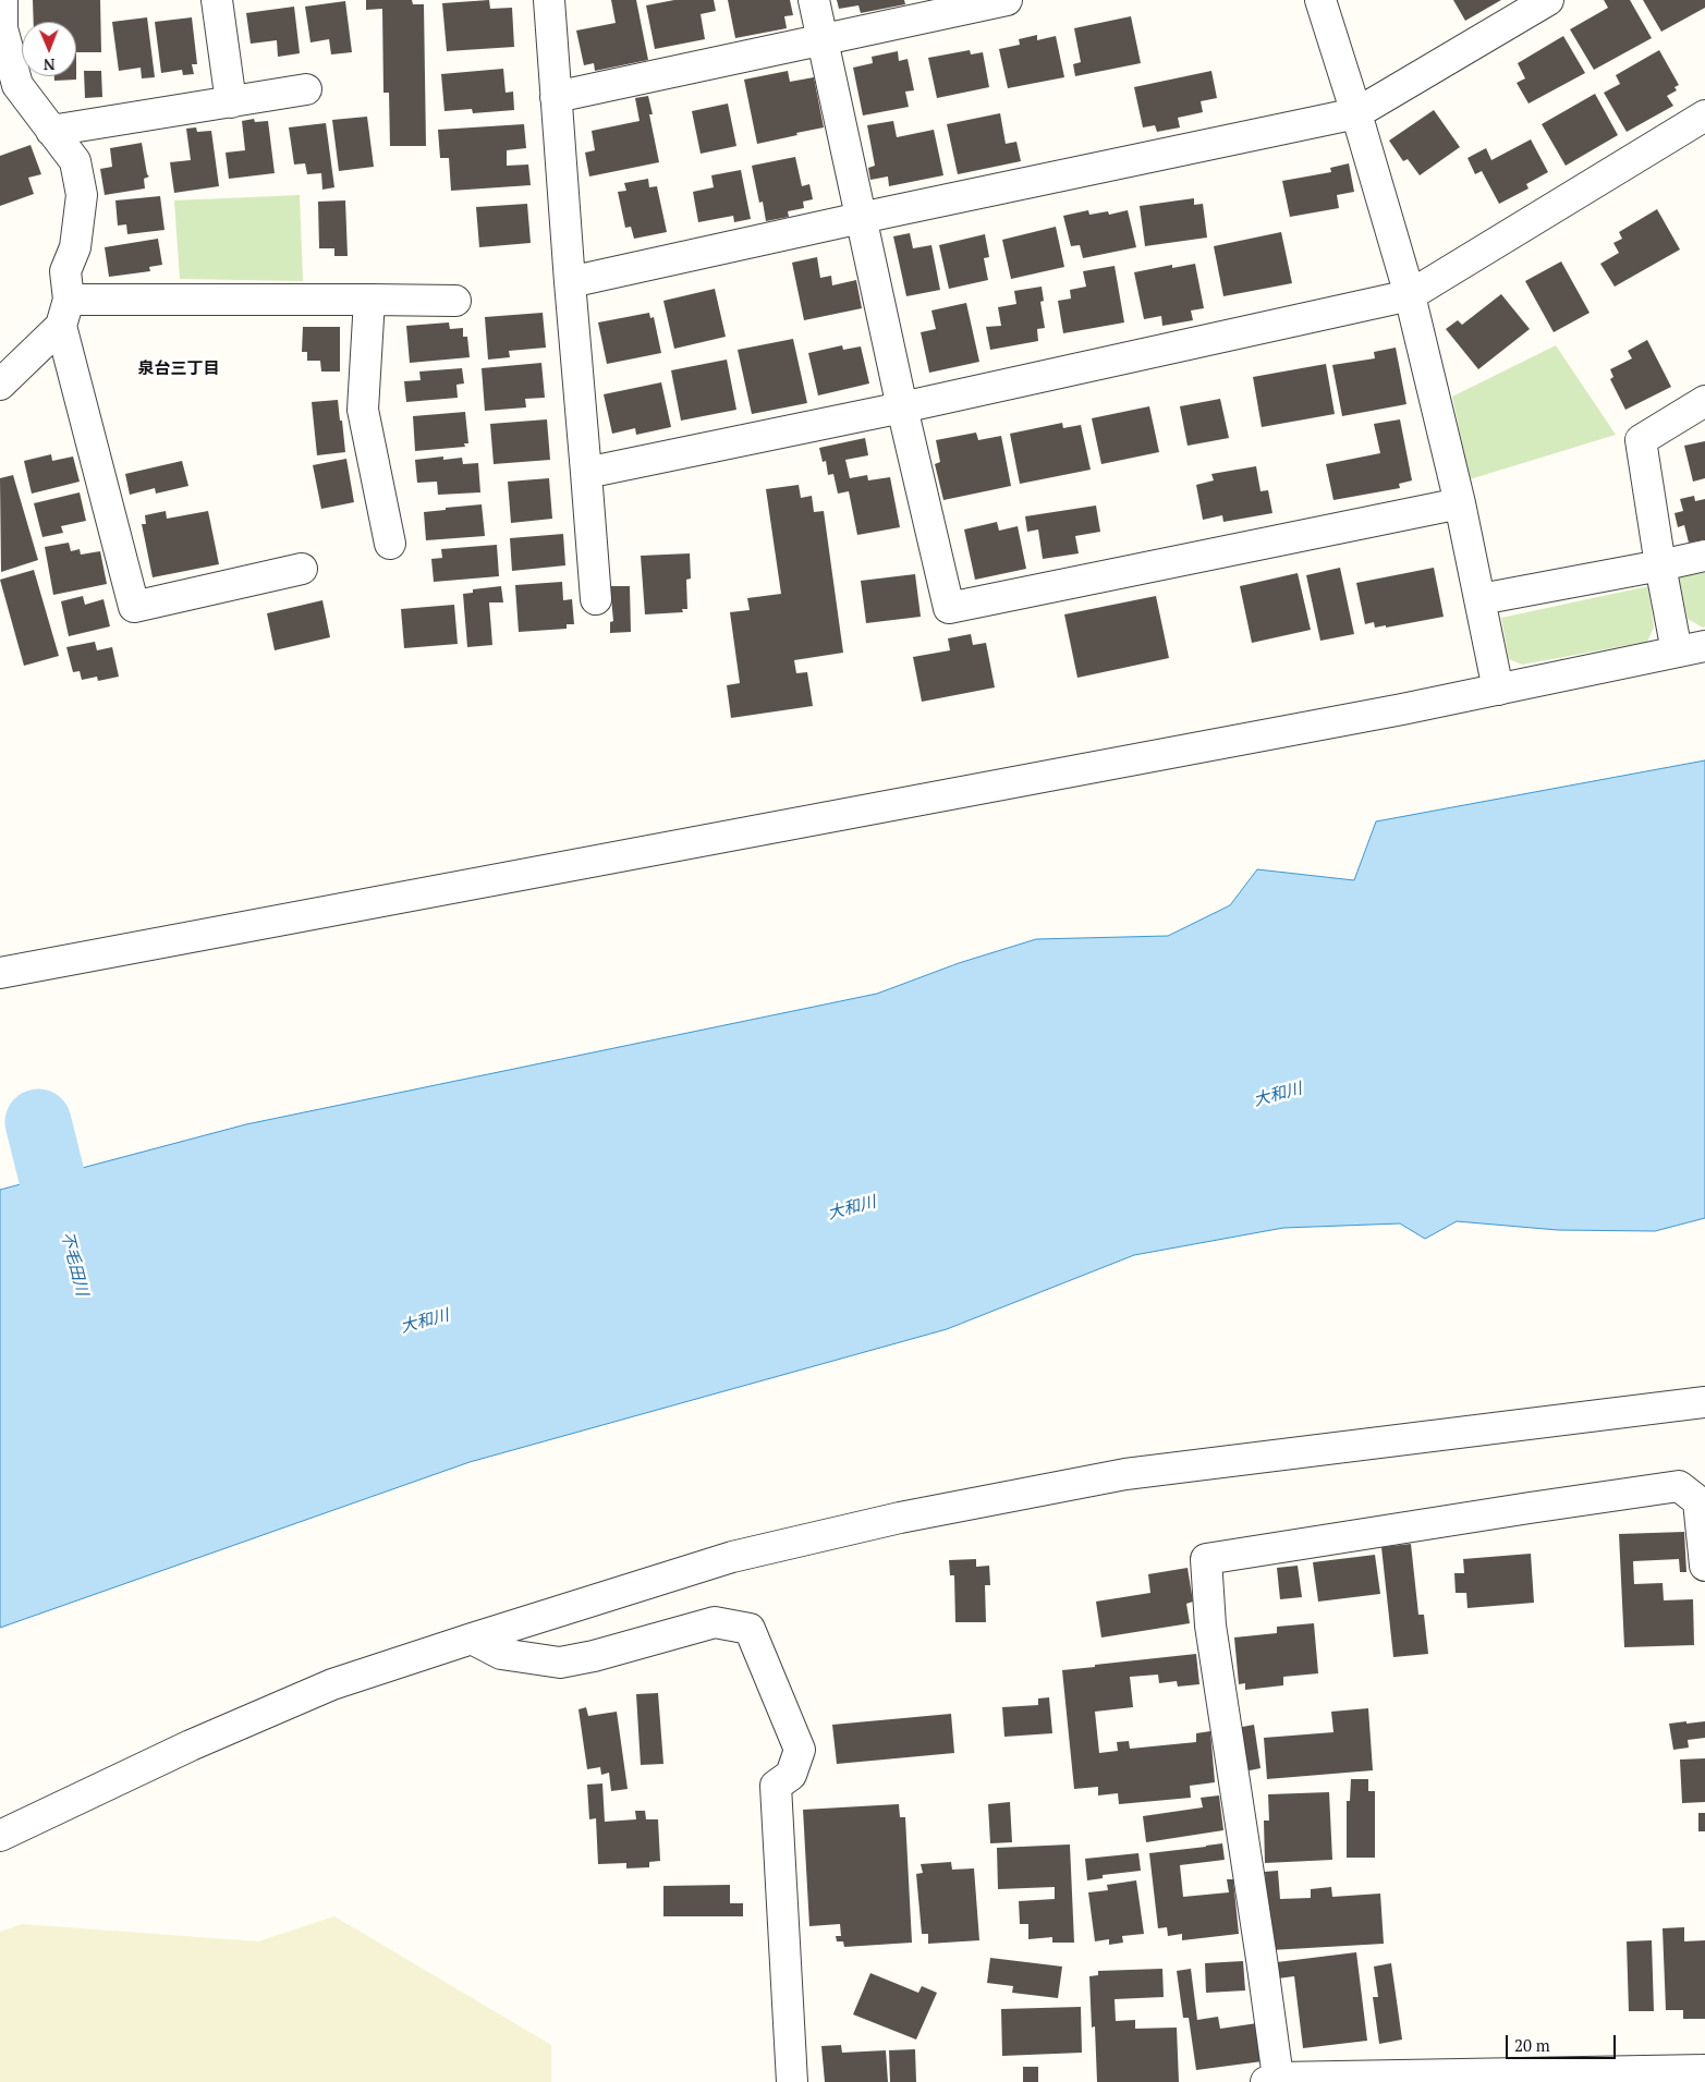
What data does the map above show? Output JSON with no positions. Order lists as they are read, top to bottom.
{
  "districts": ["泉台三丁目"],
  "water": ["大和川", "不毛田川"],
  "scale_bar": "20 m",
  "north": "bottom"
}
